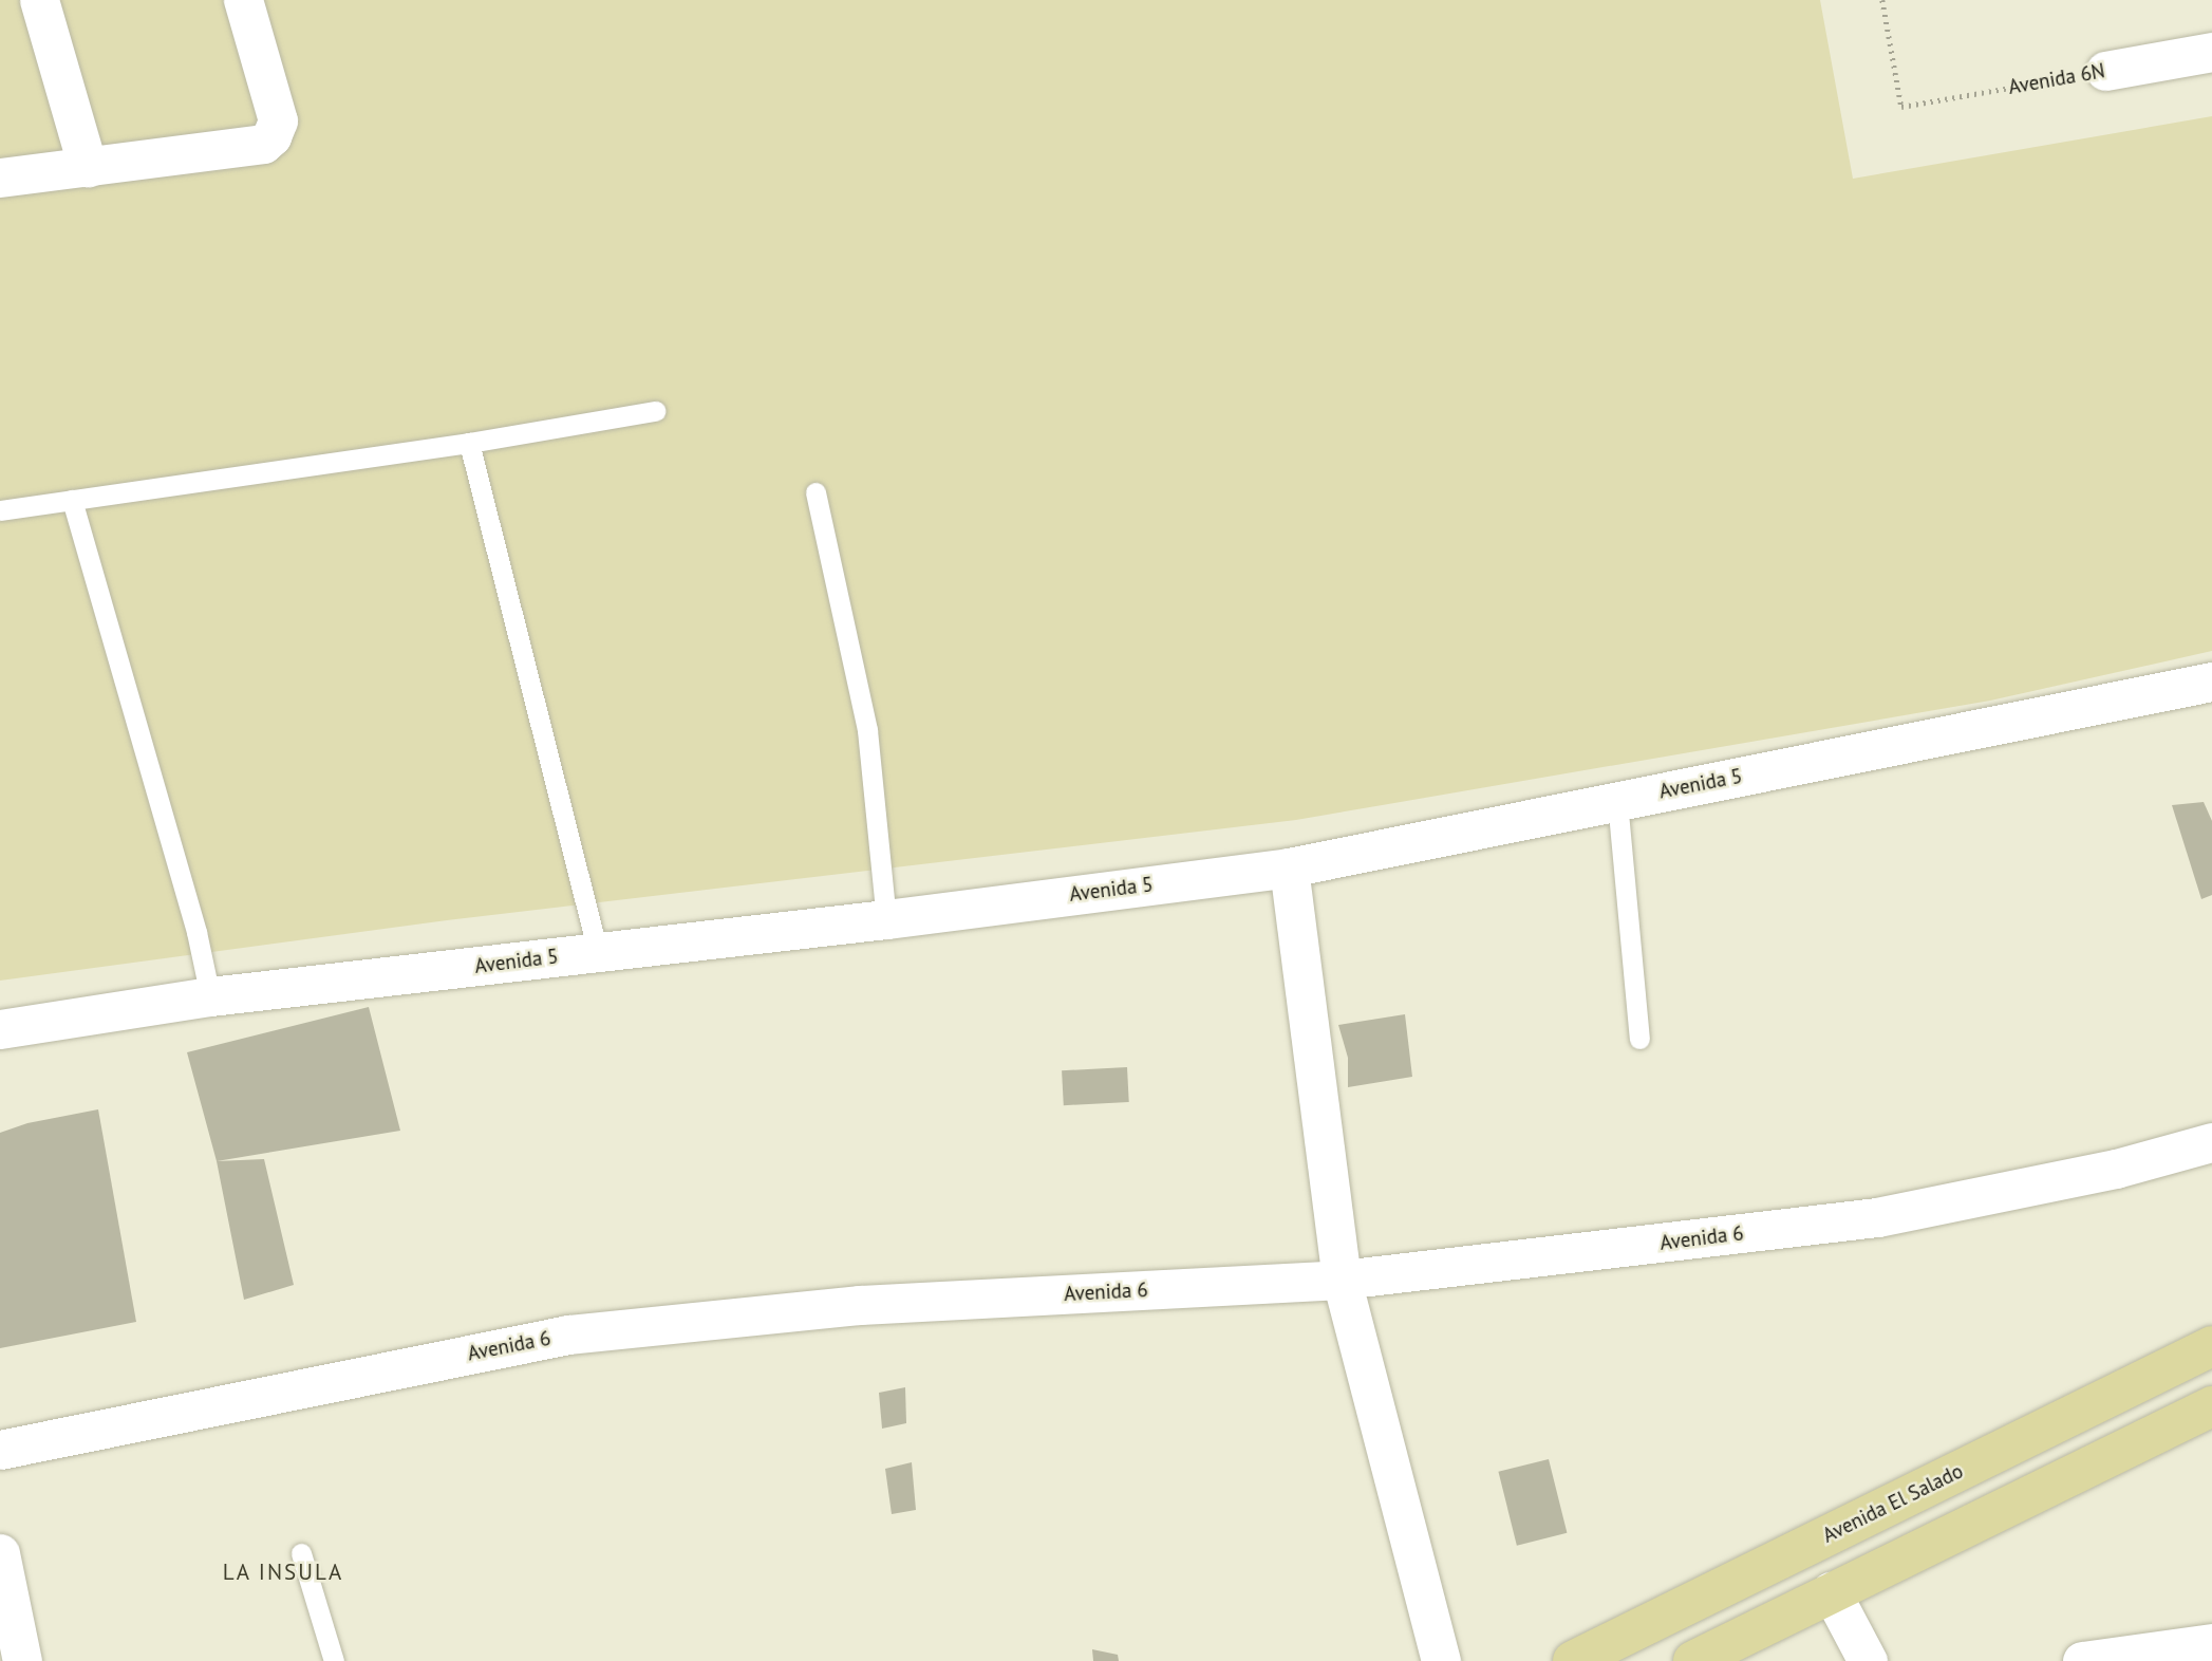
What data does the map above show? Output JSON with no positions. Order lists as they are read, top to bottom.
{
  "streets": {
    "main road": ["Avenida El Salado"],
    "street": ["Avenida 6N", "Avenida 5", "Avenida 6"]
  },
  "districts": ["LA INSULA"]
}
